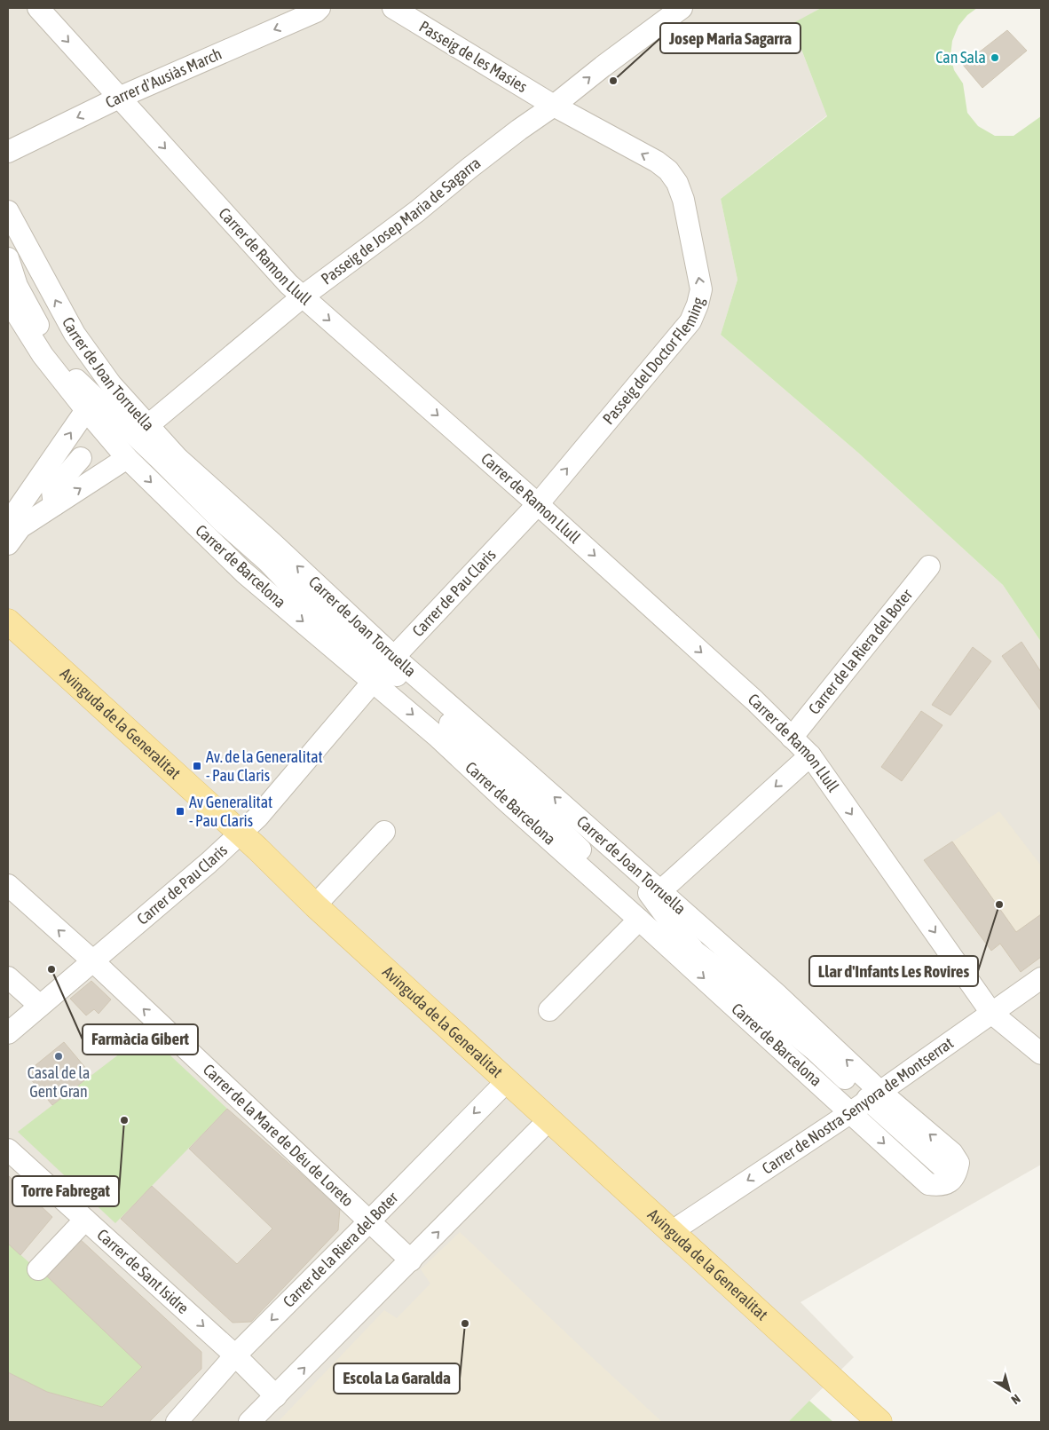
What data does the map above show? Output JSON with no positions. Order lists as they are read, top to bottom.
{
  "streets": {
    "main road": ["Avinguda de la Generalitat"],
    "street": [
      "Passeig de les Masies",
      "Carrer d'Ausiàs March",
      "Passeig de Josep Maria de Sagarra",
      "Carrer de Ramon Llull",
      "Passeig del Doctor Fleming",
      "Carrer de Joan Torruella",
      "Carrer de Barcelona",
      "Carrer de Pau Claris",
      "Carrer de la Riera del Boter",
      "Carrer de Nostra Senyora de Montserrat",
      "Carrer de la Mare de Déu de Loreto",
      "Carrer de Sant Isidre"
    ]
  },
  "crossings": [
    ["Passeig de les Masies", "Passeig de Josep Maria de Sagarra"],
    ["Passeig de les Masies", "Passeig del Doctor Fleming"],
    ["Carrer d'Ausiàs March", "Carrer de Ramon Llull"],
    ["Passeig de Josep Maria de Sagarra", "Carrer de Ramon Llull"],
    ["Passeig de Josep Maria de Sagarra", "Passeig del Doctor Fleming"],
    ["Passeig de Josep Maria de Sagarra", "Carrer de Joan Torruella"],
    ["Carrer de Ramon Llull", "Passeig del Doctor Fleming"],
    ["Carrer de Ramon Llull", "Carrer de Pau Claris"],
    ["Carrer de Ramon Llull", "Carrer de la Riera del Boter"],
    ["Carrer de Ramon Llull", "Carrer de Nostra Senyora de Montserrat"],
    ["Passeig del Doctor Fleming", "Carrer de Pau Claris"],
    ["Carrer de Joan Torruella", "Carrer de Barcelona"],
    ["Carrer de Joan Torruella", "Carrer de Pau Claris"],
    ["Carrer de Joan Torruella", "Carrer de Nostra Senyora de Montserrat"],
    ["Carrer de Barcelona", "Carrer de Pau Claris"],
    ["Carrer de Barcelona", "Carrer de Nostra Senyora de Montserrat"],
    ["Carrer de Pau Claris", "Avinguda de la Generalitat"],
    ["Carrer de Pau Claris", "Carrer de la Mare de Déu de Loreto"],
    ["Carrer de la Riera del Boter", "Avinguda de la Generalitat"],
    ["Carrer de la Riera del Boter", "Carrer de la Mare de Déu de Loreto"],
    ["Carrer de la Riera del Boter", "Carrer de Sant Isidre"],
    ["Avinguda de la Generalitat", "Carrer de Nostra Senyora de Montserrat"]
  ],
  "one_way": [
    "Carrer d'Ausiàs March",
    "Carrer de Ramon Llull",
    "Carrer de Nostra Senyora de Montserrat",
    "Carrer de la Mare de Déu de Loreto",
    "Carrer de Sant Isidre"
  ],
  "places": {
    "other": [
      "Can Sala",
      "Josep Maria Sagarra",
      "Llar d'Infants Les Rovires",
      "Farmàcia Gibert",
      "Casal de la Gent Gran",
      "Torre Fabregat",
      "Escola La Garalda"
    ],
    "transit": ["Av. de la Generalitat - Pau Claris", "Av Generalitat - Pau Claris"]
  },
  "north": "bottom right"
}
